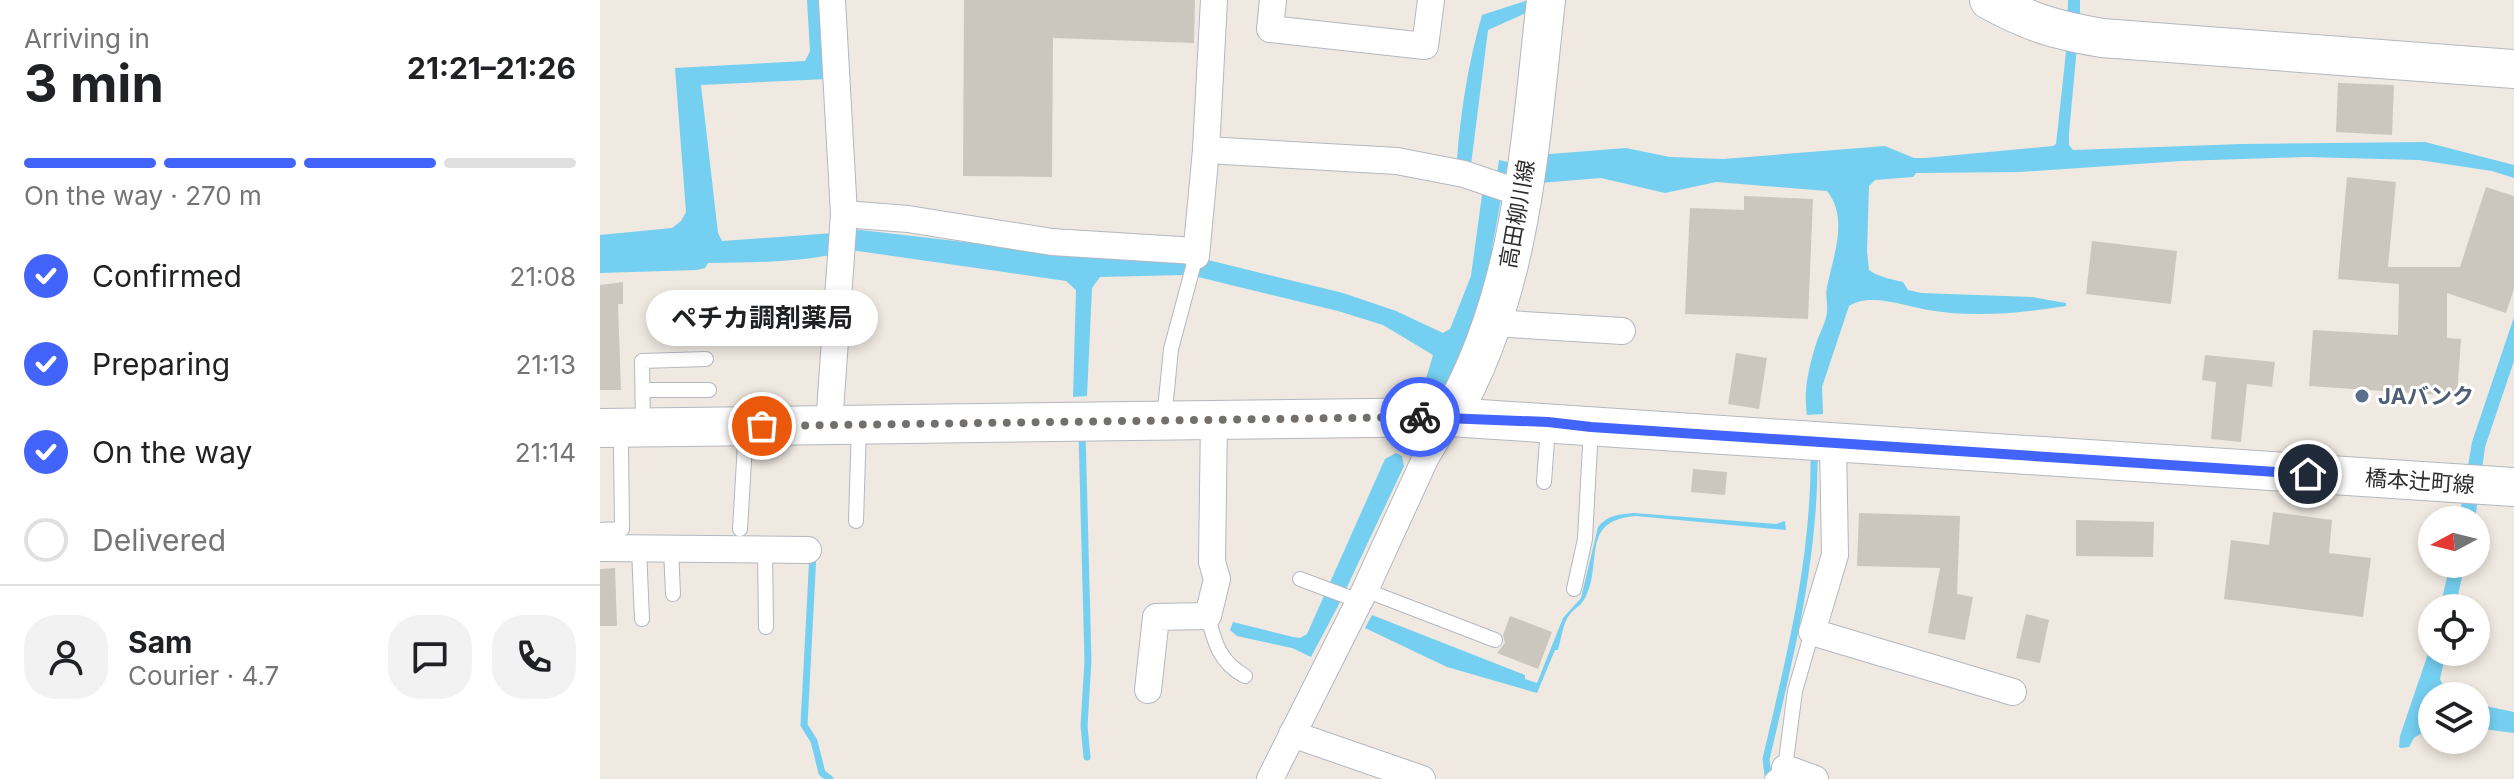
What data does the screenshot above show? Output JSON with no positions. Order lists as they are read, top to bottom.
{
  "streets": {
    "main road": ["高田柳川線", "橋本辻町線"]
  },
  "crossings": [
    ["高田柳川線", "橋本辻町線"]
  ],
  "places": ["JAバンク", "ペチカ調剤薬局"],
  "north": "left",
  "page": {
    "heading": ["3 min", "Arriving in", "21:21–21:26"],
    "panel": ["Sam", "Courier · 4.7"],
    "bar": "On the way · 270 m",
    "list": [
      ["Confirmed", "21:08"],
      ["Preparing", "21:13"],
      ["On the way", "21:14"],
      "Delivered"
    ],
    "bubble": "ペチカ調剤薬局"
  }
}
